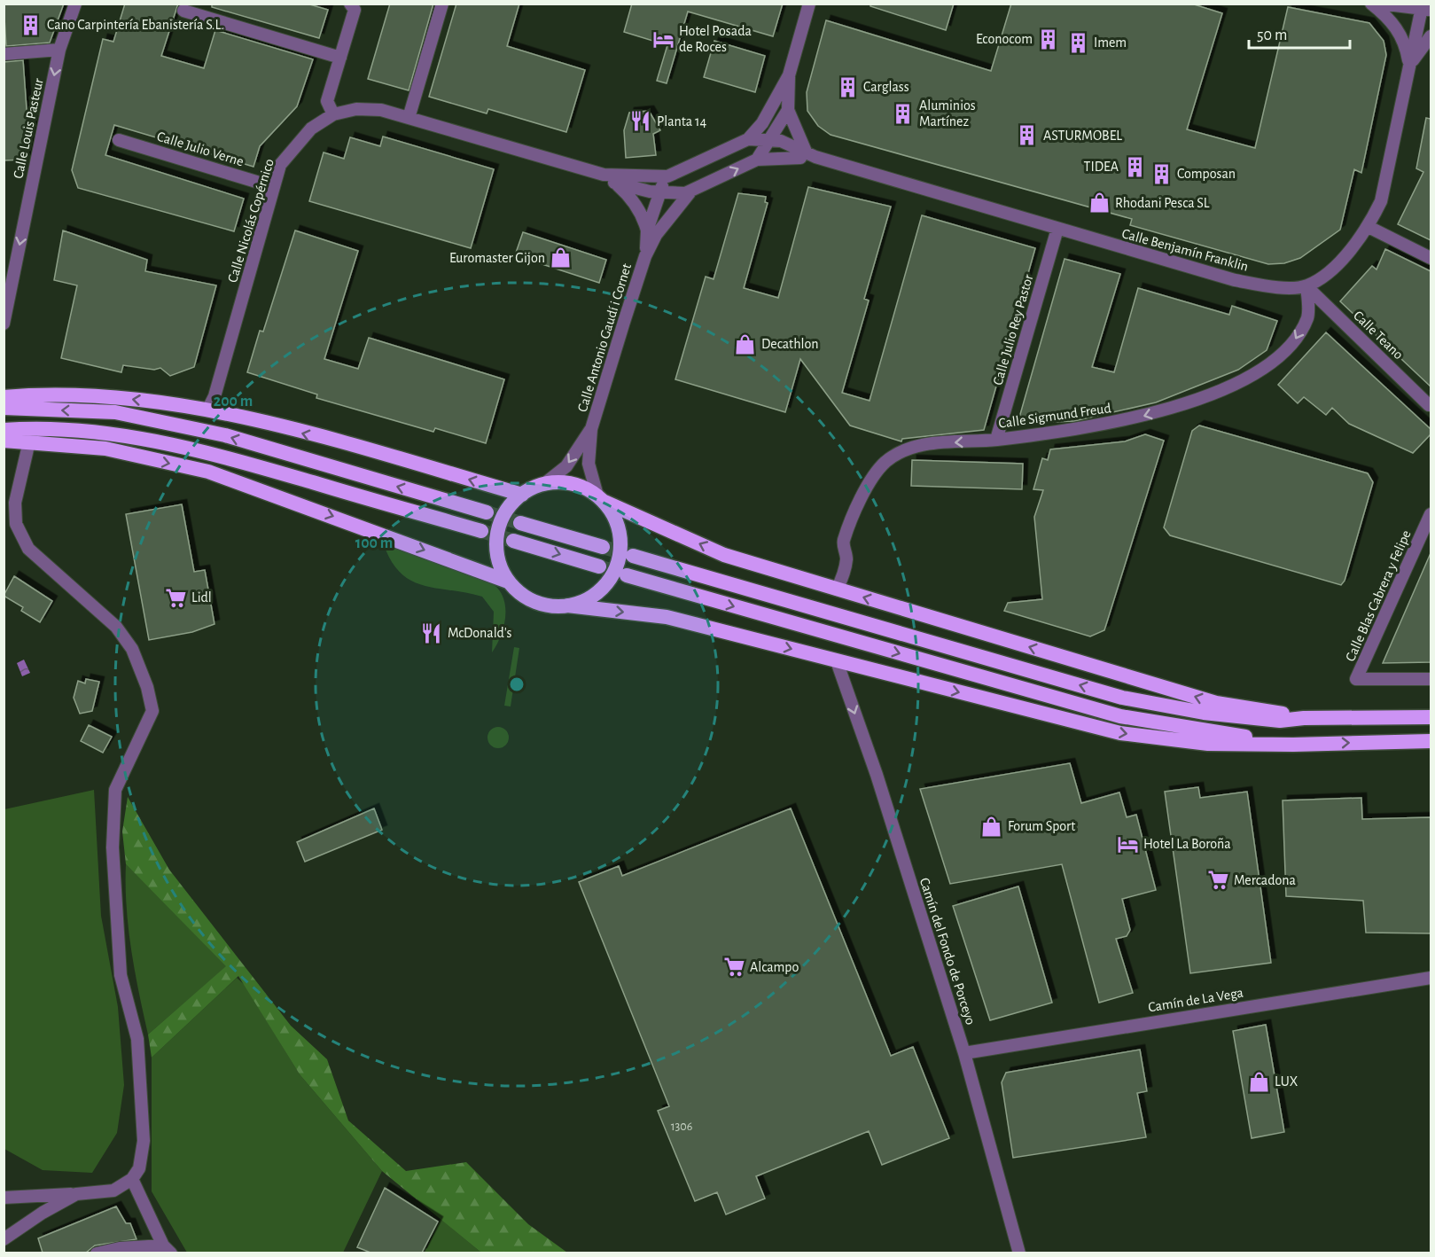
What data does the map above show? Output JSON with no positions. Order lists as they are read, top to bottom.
{
  "streets": {
    "street": [
      "Calle Louis Pasteur",
      "Calle Julio Verne",
      "Calle Nicolás Copérnico",
      "Calle Benjamín Franklin",
      "Calle Julio Rey Pastor",
      "Calle Teano",
      "Calle Antonio Gaudí i Cornet",
      "Calle Sigmund Freud",
      "Calle Blas Cabrera y Felipe",
      "Camín del Fondo de Porceyo",
      "Camín de La Vega"
    ]
  },
  "crossings": [
    ["Calle Julio Verne", "Calle Nicolás Copérnico"],
    ["Calle Nicolás Copérnico", "Calle Antonio Gaudí i Cornet"],
    ["Calle Benjamín Franklin", "Calle Julio Rey Pastor"],
    ["Calle Benjamín Franklin", "Calle Teano"],
    ["Calle Benjamín Franklin", "Calle Sigmund Freud"],
    ["Calle Julio Rey Pastor", "Calle Sigmund Freud"],
    ["Calle Teano", "Calle Sigmund Freud"],
    ["Camín del Fondo de Porceyo", "Camín de La Vega"]
  ],
  "one_way": ["Calle Louis Pasteur", "Calle Sigmund Freud", "Camín del Fondo de Porceyo"],
  "places": {
    "building": [
      "Cano Carpintería Ebanistería S.L.",
      "Econocom",
      "Imem",
      "Carglass",
      "Aluminios Martínez",
      "ASTURMOBEL",
      "TIDEA",
      "Composan"
    ],
    "hotel": ["Hotel Posada de Roces", "Hotel La Boroña"],
    "restaurant": ["Planta 14", "McDonald's"],
    "shop": [
      "Rhodani Pesca SL",
      "Euromaster Gijon",
      "Decathlon",
      "Forum Sport",
      "LUX"
    ],
    "supermarket": ["Lidl", "Mercadona", "Alcampo"]
  },
  "house_numbers": ["1306"],
  "scale_bar": "50 m",
  "rings": ["200 m", "100 m"]
}
